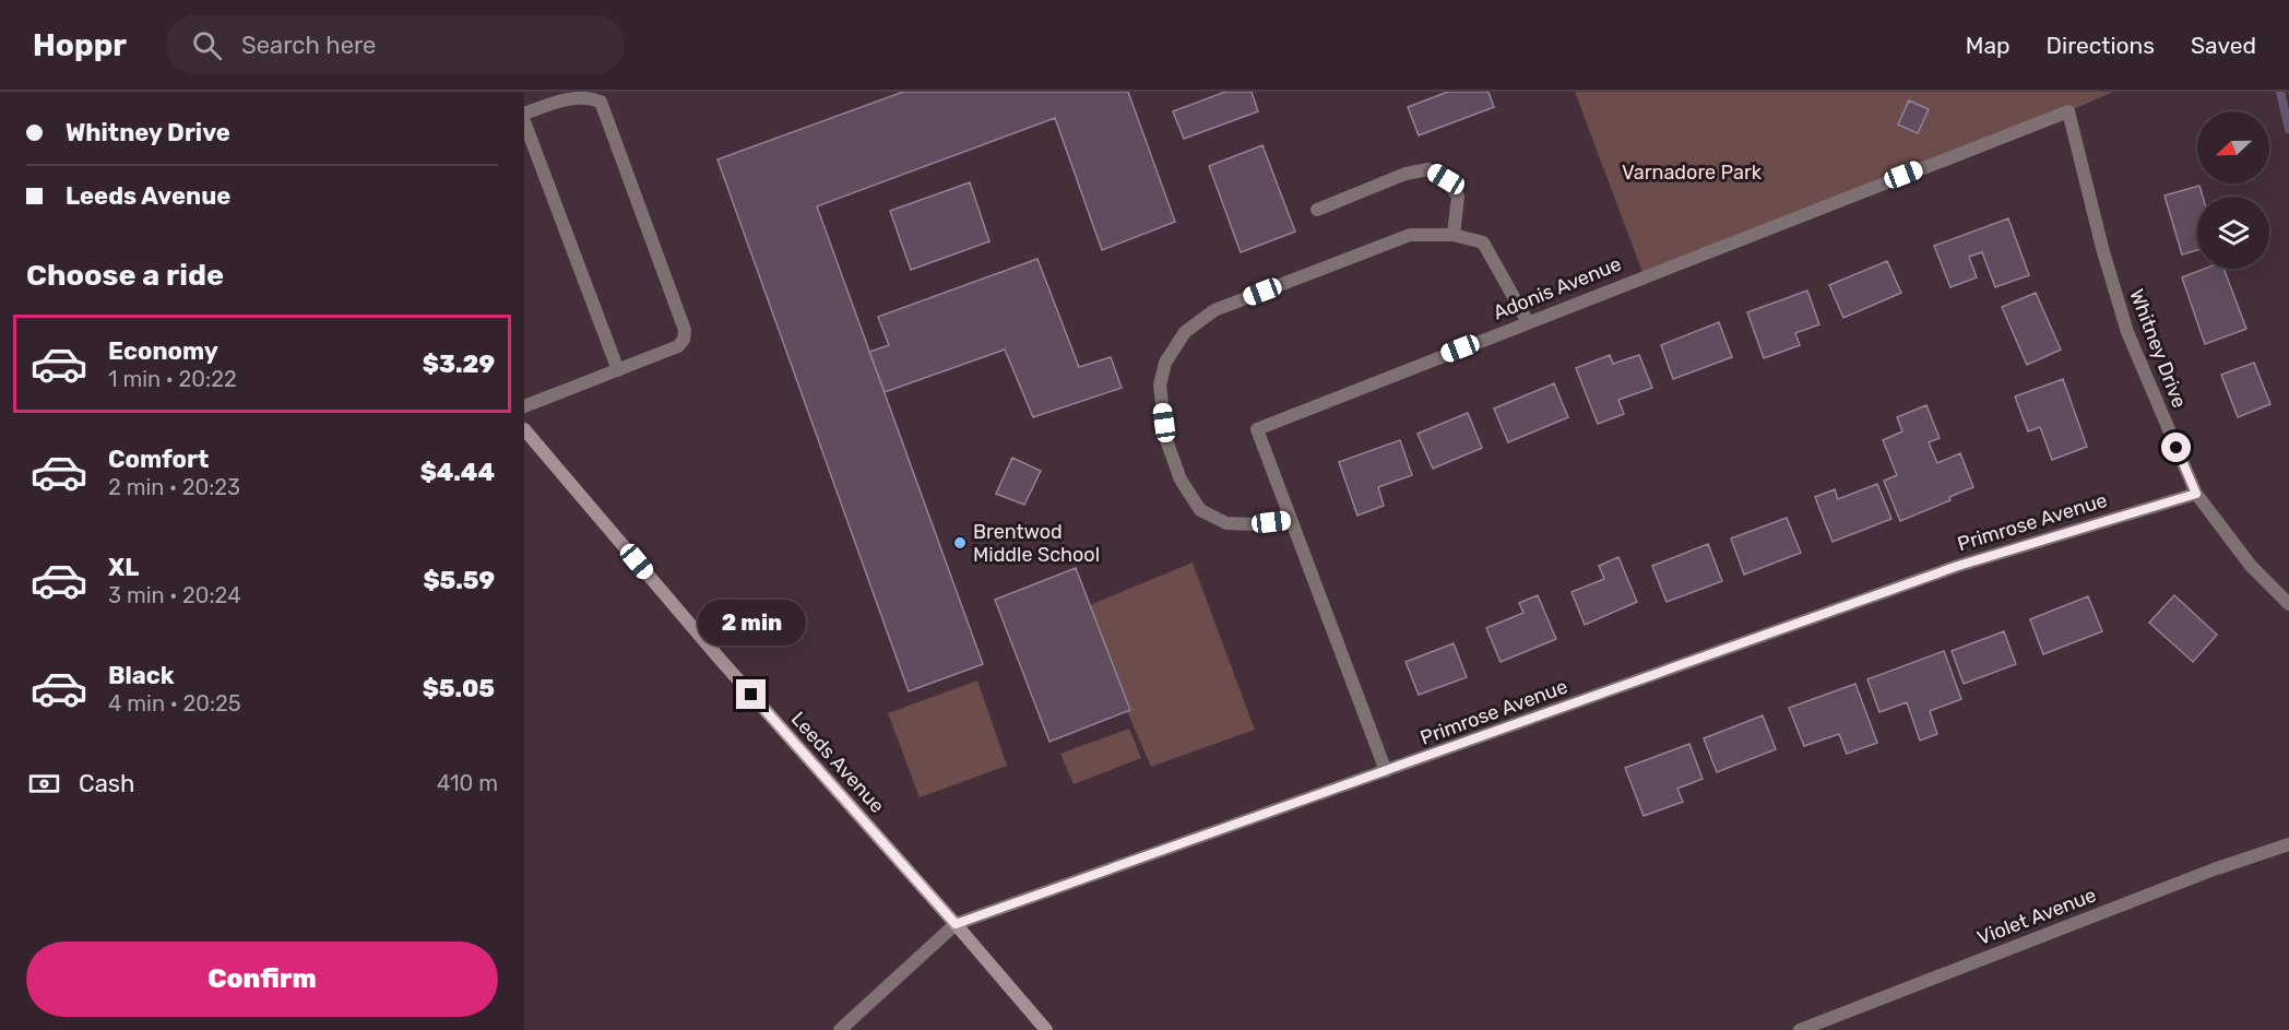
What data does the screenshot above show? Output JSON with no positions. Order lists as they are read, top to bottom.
{
  "streets": {
    "street": [
      "Adonis Avenue",
      "Whitney Drive",
      "Primrose Avenue",
      "Leeds Avenue",
      "Violet Avenue"
    ]
  },
  "crossings": [
    ["Adonis Avenue", "Whitney Drive"],
    ["Adonis Avenue", "Primrose Avenue"],
    ["Whitney Drive", "Primrose Avenue"],
    ["Primrose Avenue", "Leeds Avenue"]
  ],
  "parks": ["Varnadore Park"],
  "places": ["Brentwod Middle School"],
  "north": "left",
  "page": {
    "header": "Hoppr",
    "search": "Search here",
    "nav": ["Map", "Directions", "Saved"],
    "banner": ["Whitney Drive", "Leeds Avenue"],
    "heading": "Choose a ride",
    "list": [
      {
        "name": "Economy",
        "note": "1 min · 20:22",
        "value": "$3.29"
      },
      {
        "name": "Comfort",
        "note": "2 min · 20:23",
        "value": "$4.44"
      },
      {
        "name": "XL",
        "note": "3 min · 20:24",
        "value": "$5.59"
      },
      {
        "name": "Black",
        "note": "4 min · 20:25",
        "value": "$5.05"
      }
    ],
    "bubble": "2 min",
    "pay": ["Cash", "410 m"],
    "buttons": "Confirm"
  }
}
